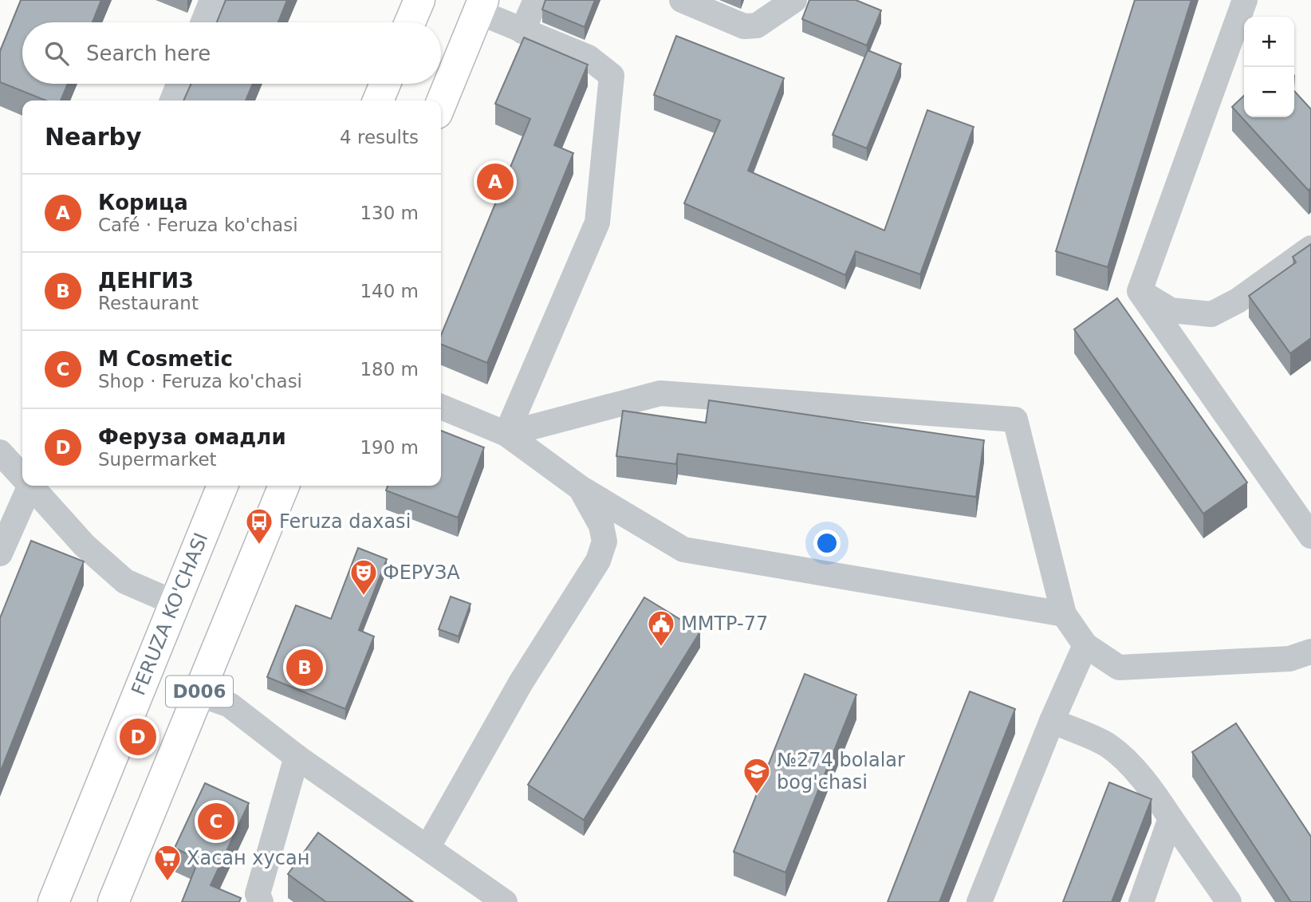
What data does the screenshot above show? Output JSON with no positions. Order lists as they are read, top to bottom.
{
  "streets": {
    "main road": ["FERUZA KO'CHASI", "D006"]
  },
  "places": {
    "bus stop": ["Feruza daxasi"],
    "theatre": ["ФЕРУЗА"],
    "public building": ["MMTP-77"],
    "school or university": ["№274 bolalar bog'chasi"],
    "supermarket": ["Хасан хусан"]
  },
  "page": {
    "map_buttons": ["+", "−"],
    "search": "Search here",
    "heading": ["Nearby", "4 results"],
    "pins": [
      "A",
      "B",
      "D",
      "C"
    ],
    "list": [
      {
        "mark": "A",
        "name": "Корица",
        "note": "Café · Feruza ko'chasi",
        "value": "130 m"
      },
      {
        "mark": "B",
        "name": "ДЕНГИЗ",
        "note": "Restaurant",
        "value": "140 m"
      },
      {
        "mark": "C",
        "name": "M Cosmetic",
        "note": "Shop · Feruza ko'chasi",
        "value": "180 m"
      },
      {
        "mark": "D",
        "name": "Феруза омадли",
        "note": "Supermarket",
        "value": "190 m"
      }
    ]
  }
}
